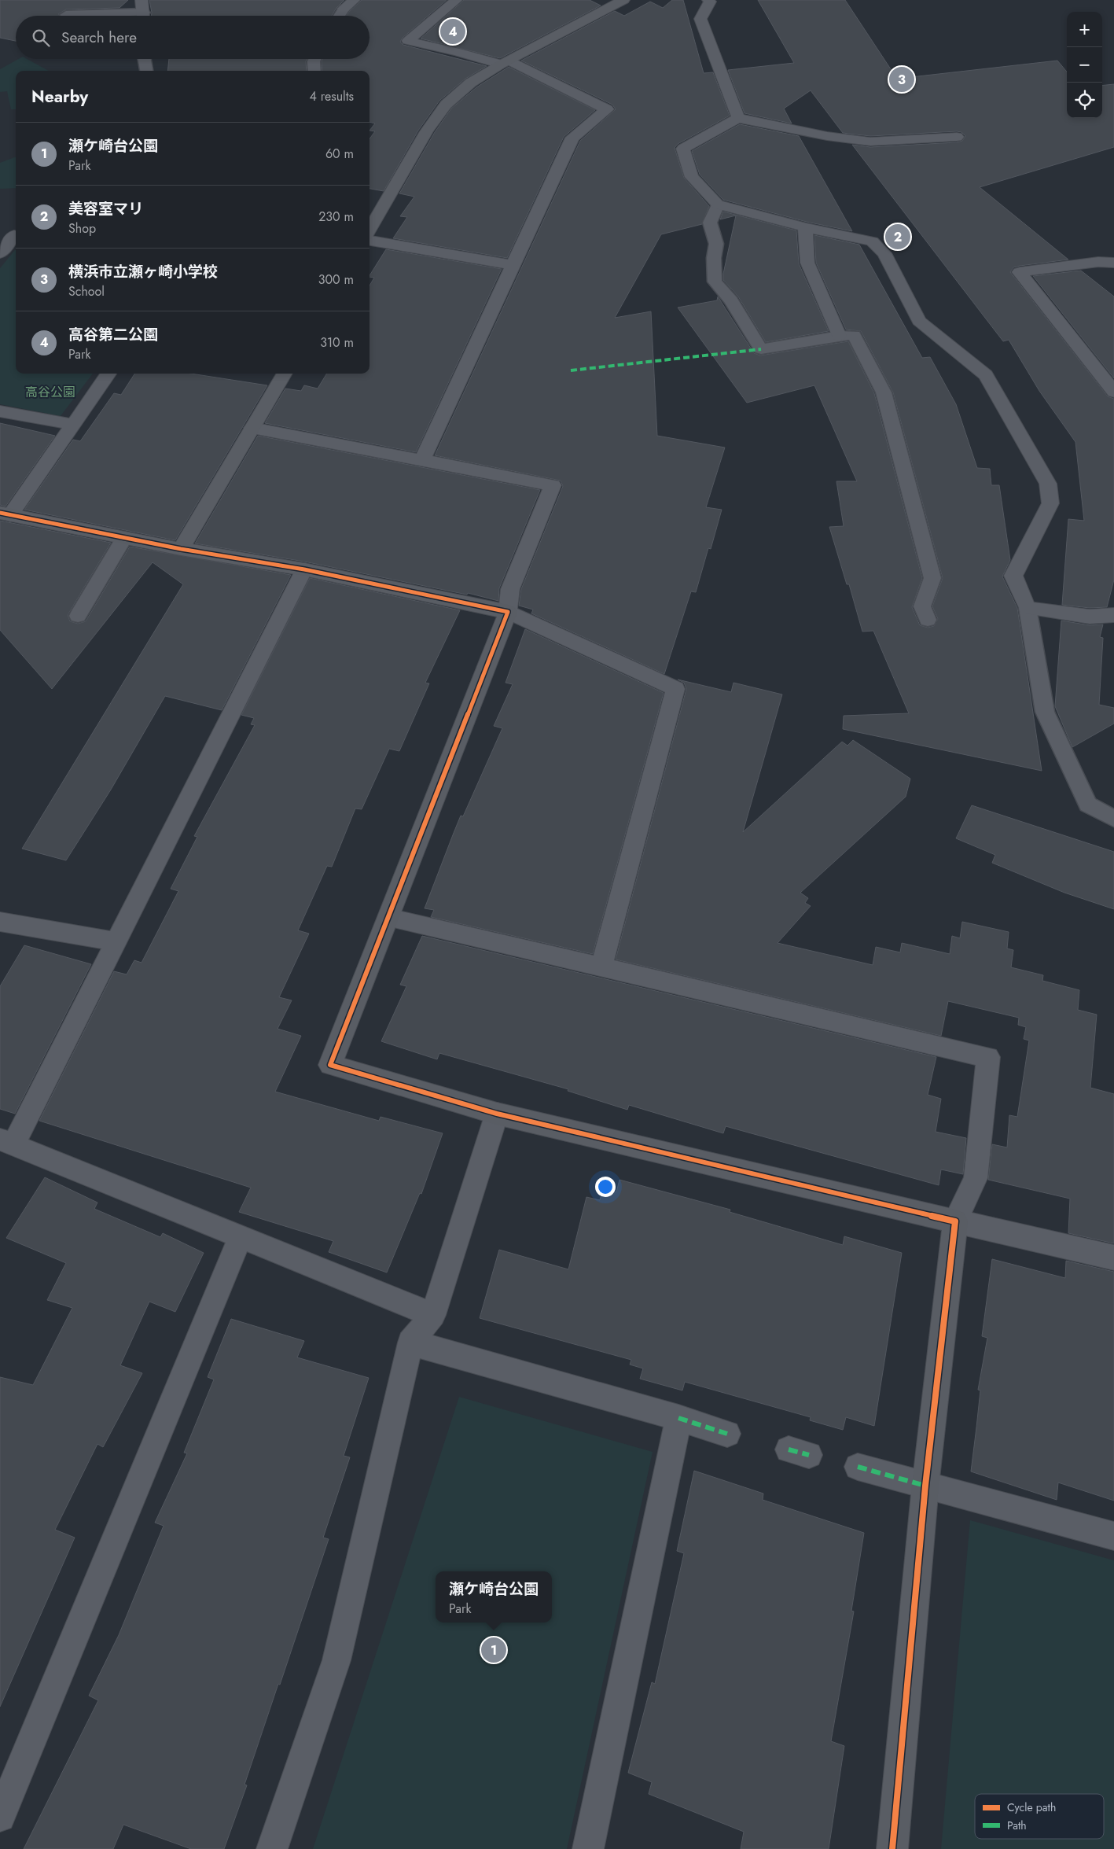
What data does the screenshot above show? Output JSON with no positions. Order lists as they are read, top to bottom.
{
  "parks": ["高谷公園"],
  "legend": ["Cycle path", "Path"],
  "page": {
    "map_buttons": ["+", "−"],
    "search": "Search here",
    "pins": [
      "4",
      "3",
      "2",
      "1"
    ],
    "heading": ["Nearby", "4 results"],
    "list": [
      {
        "mark": "1",
        "name": "瀬ケ崎台公園",
        "note": "Park",
        "value": "60 m"
      },
      {
        "mark": "2",
        "name": "美容室マリ",
        "note": "Shop",
        "value": "230 m"
      },
      {
        "mark": "3",
        "name": "横浜市立瀬ヶ崎小学校",
        "note": "School",
        "value": "300 m"
      },
      {
        "mark": "4",
        "name": "高谷第二公園",
        "note": "Park",
        "value": "310 m"
      }
    ],
    "popup": ["瀬ケ崎台公園", "Park"]
  }
}
